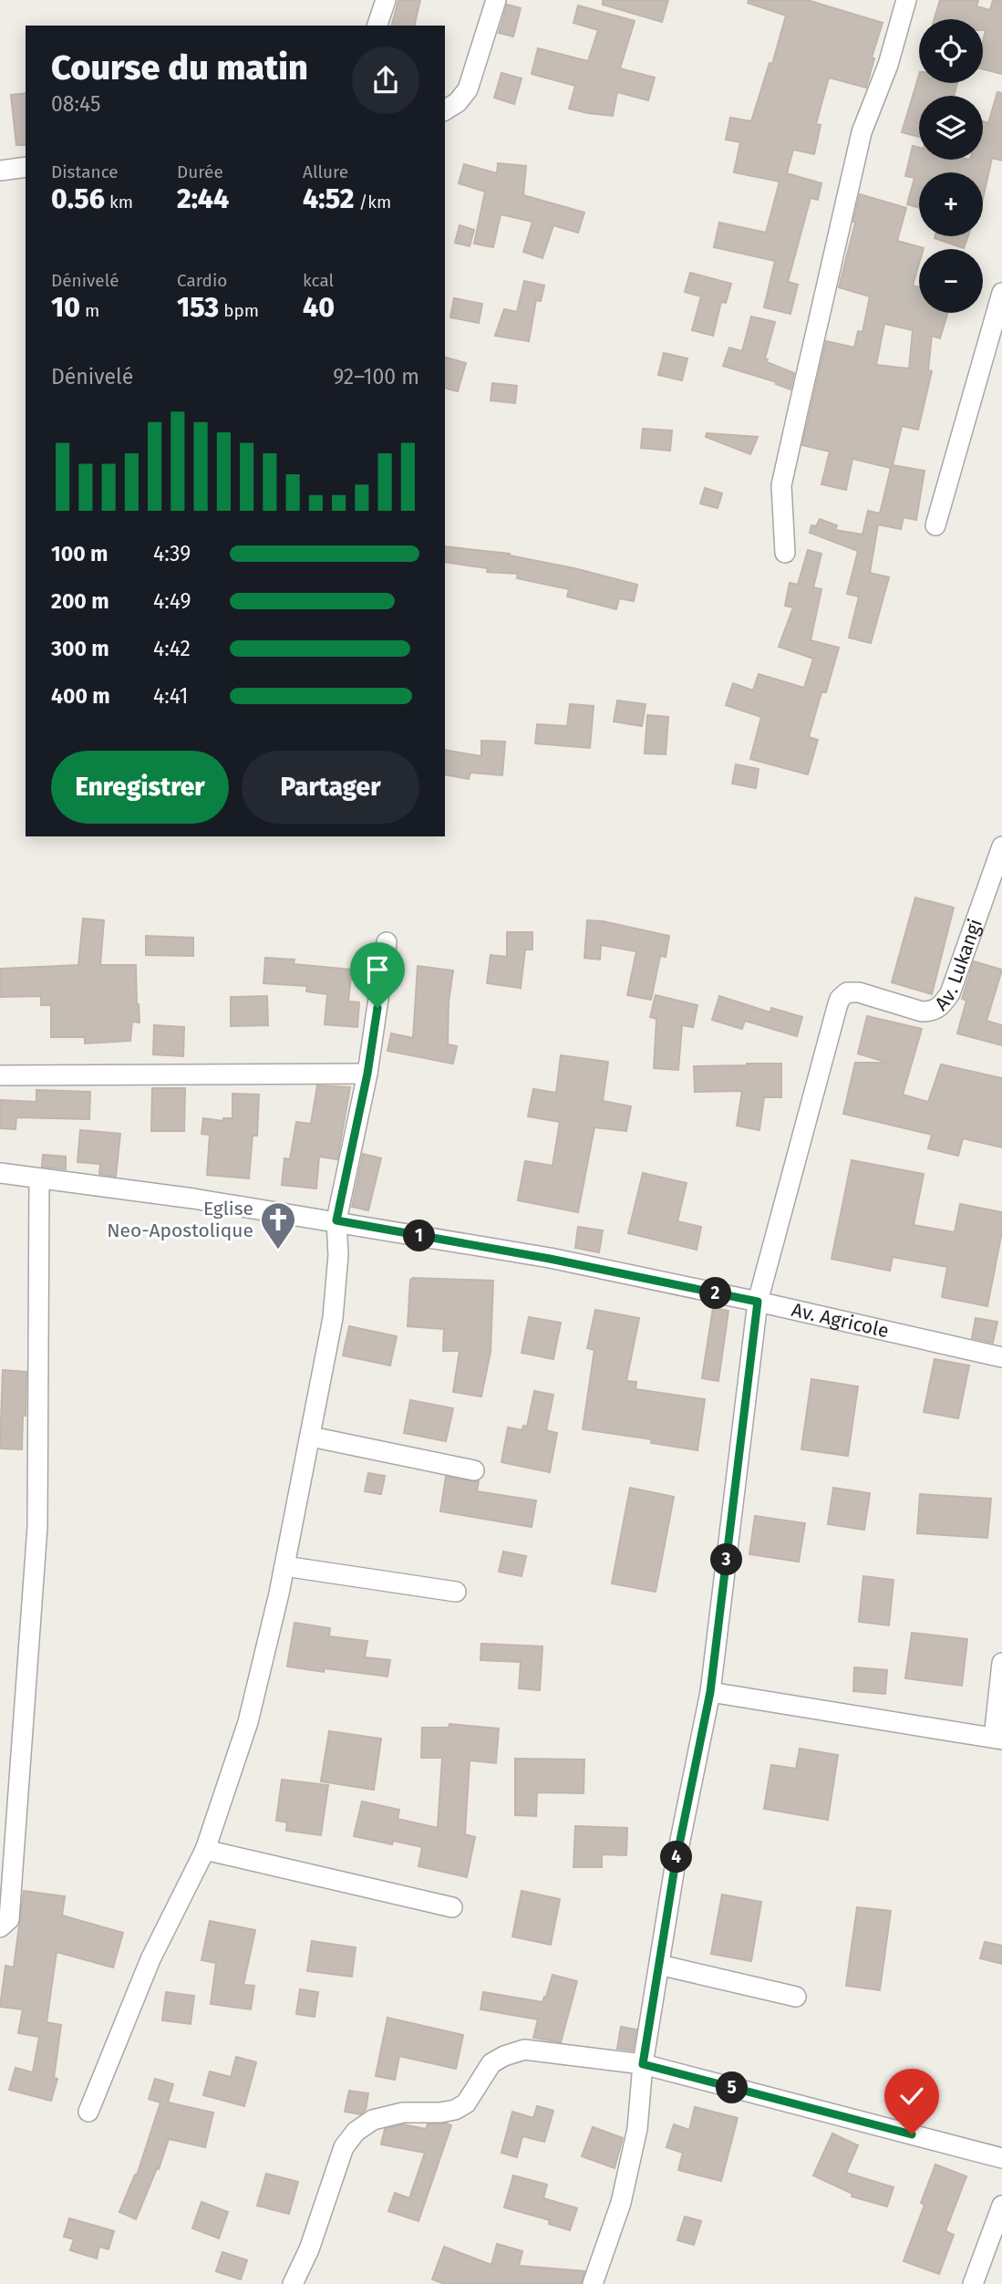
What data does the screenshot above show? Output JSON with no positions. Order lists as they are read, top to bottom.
{
  "streets": {
    "street": ["Av. Lukangi", "Av. Agricole"]
  },
  "crossings": [
    ["Av. Lukangi", "Av. Agricole"]
  ],
  "places": {
    "church": ["Eglise Neo-Apostolique"]
  },
  "page": {
    "map_buttons": ["+", "−"],
    "heading": ["Course du matin", "08:45"],
    "stats": [
      ["Distance", "0.56 km"],
      ["Durée", "2:44"],
      ["Allure", "4:52 /km"],
      ["Dénivelé", "10 m"],
      ["Cardio", "153 bpm"],
      ["kcal", "40"]
    ],
    "chart": ["Dénivelé", "92–100 m"],
    "list": [
      {
        "name": "100 m",
        "note": "4:39"
      },
      {
        "name": "200 m",
        "note": "4:49"
      },
      {
        "name": "300 m",
        "note": "4:42"
      },
      {
        "name": "400 m",
        "note": "4:41"
      }
    ],
    "buttons": ["Enregistrer", "Partager"],
    "pins": [
      "1",
      "2",
      "3",
      "4",
      "5"
    ]
  }
}
